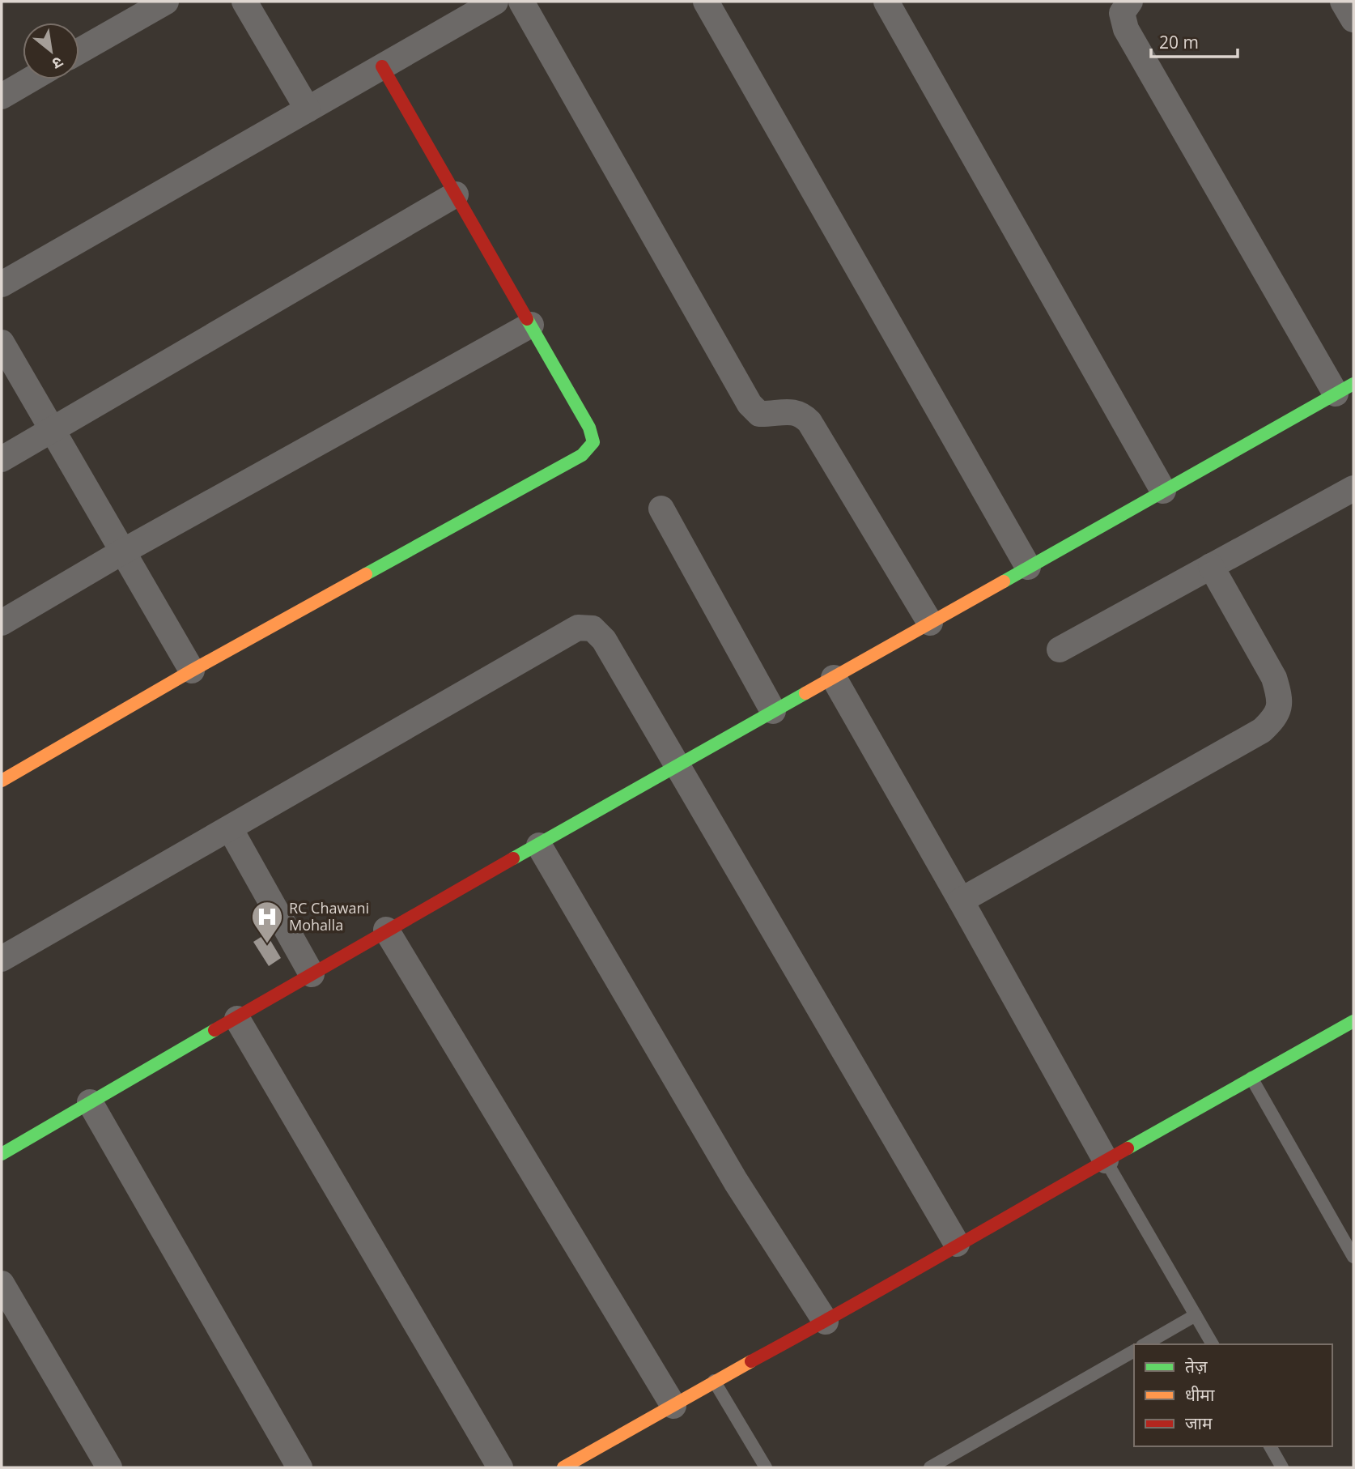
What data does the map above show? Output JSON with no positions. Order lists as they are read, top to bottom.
{
  "places": {
    "hospital": ["RC Chawani Mohalla"]
  },
  "legend": ["तेज़", "धीमा", "जाम"],
  "scale_bar": "20 m",
  "north": "bottom right"
}
